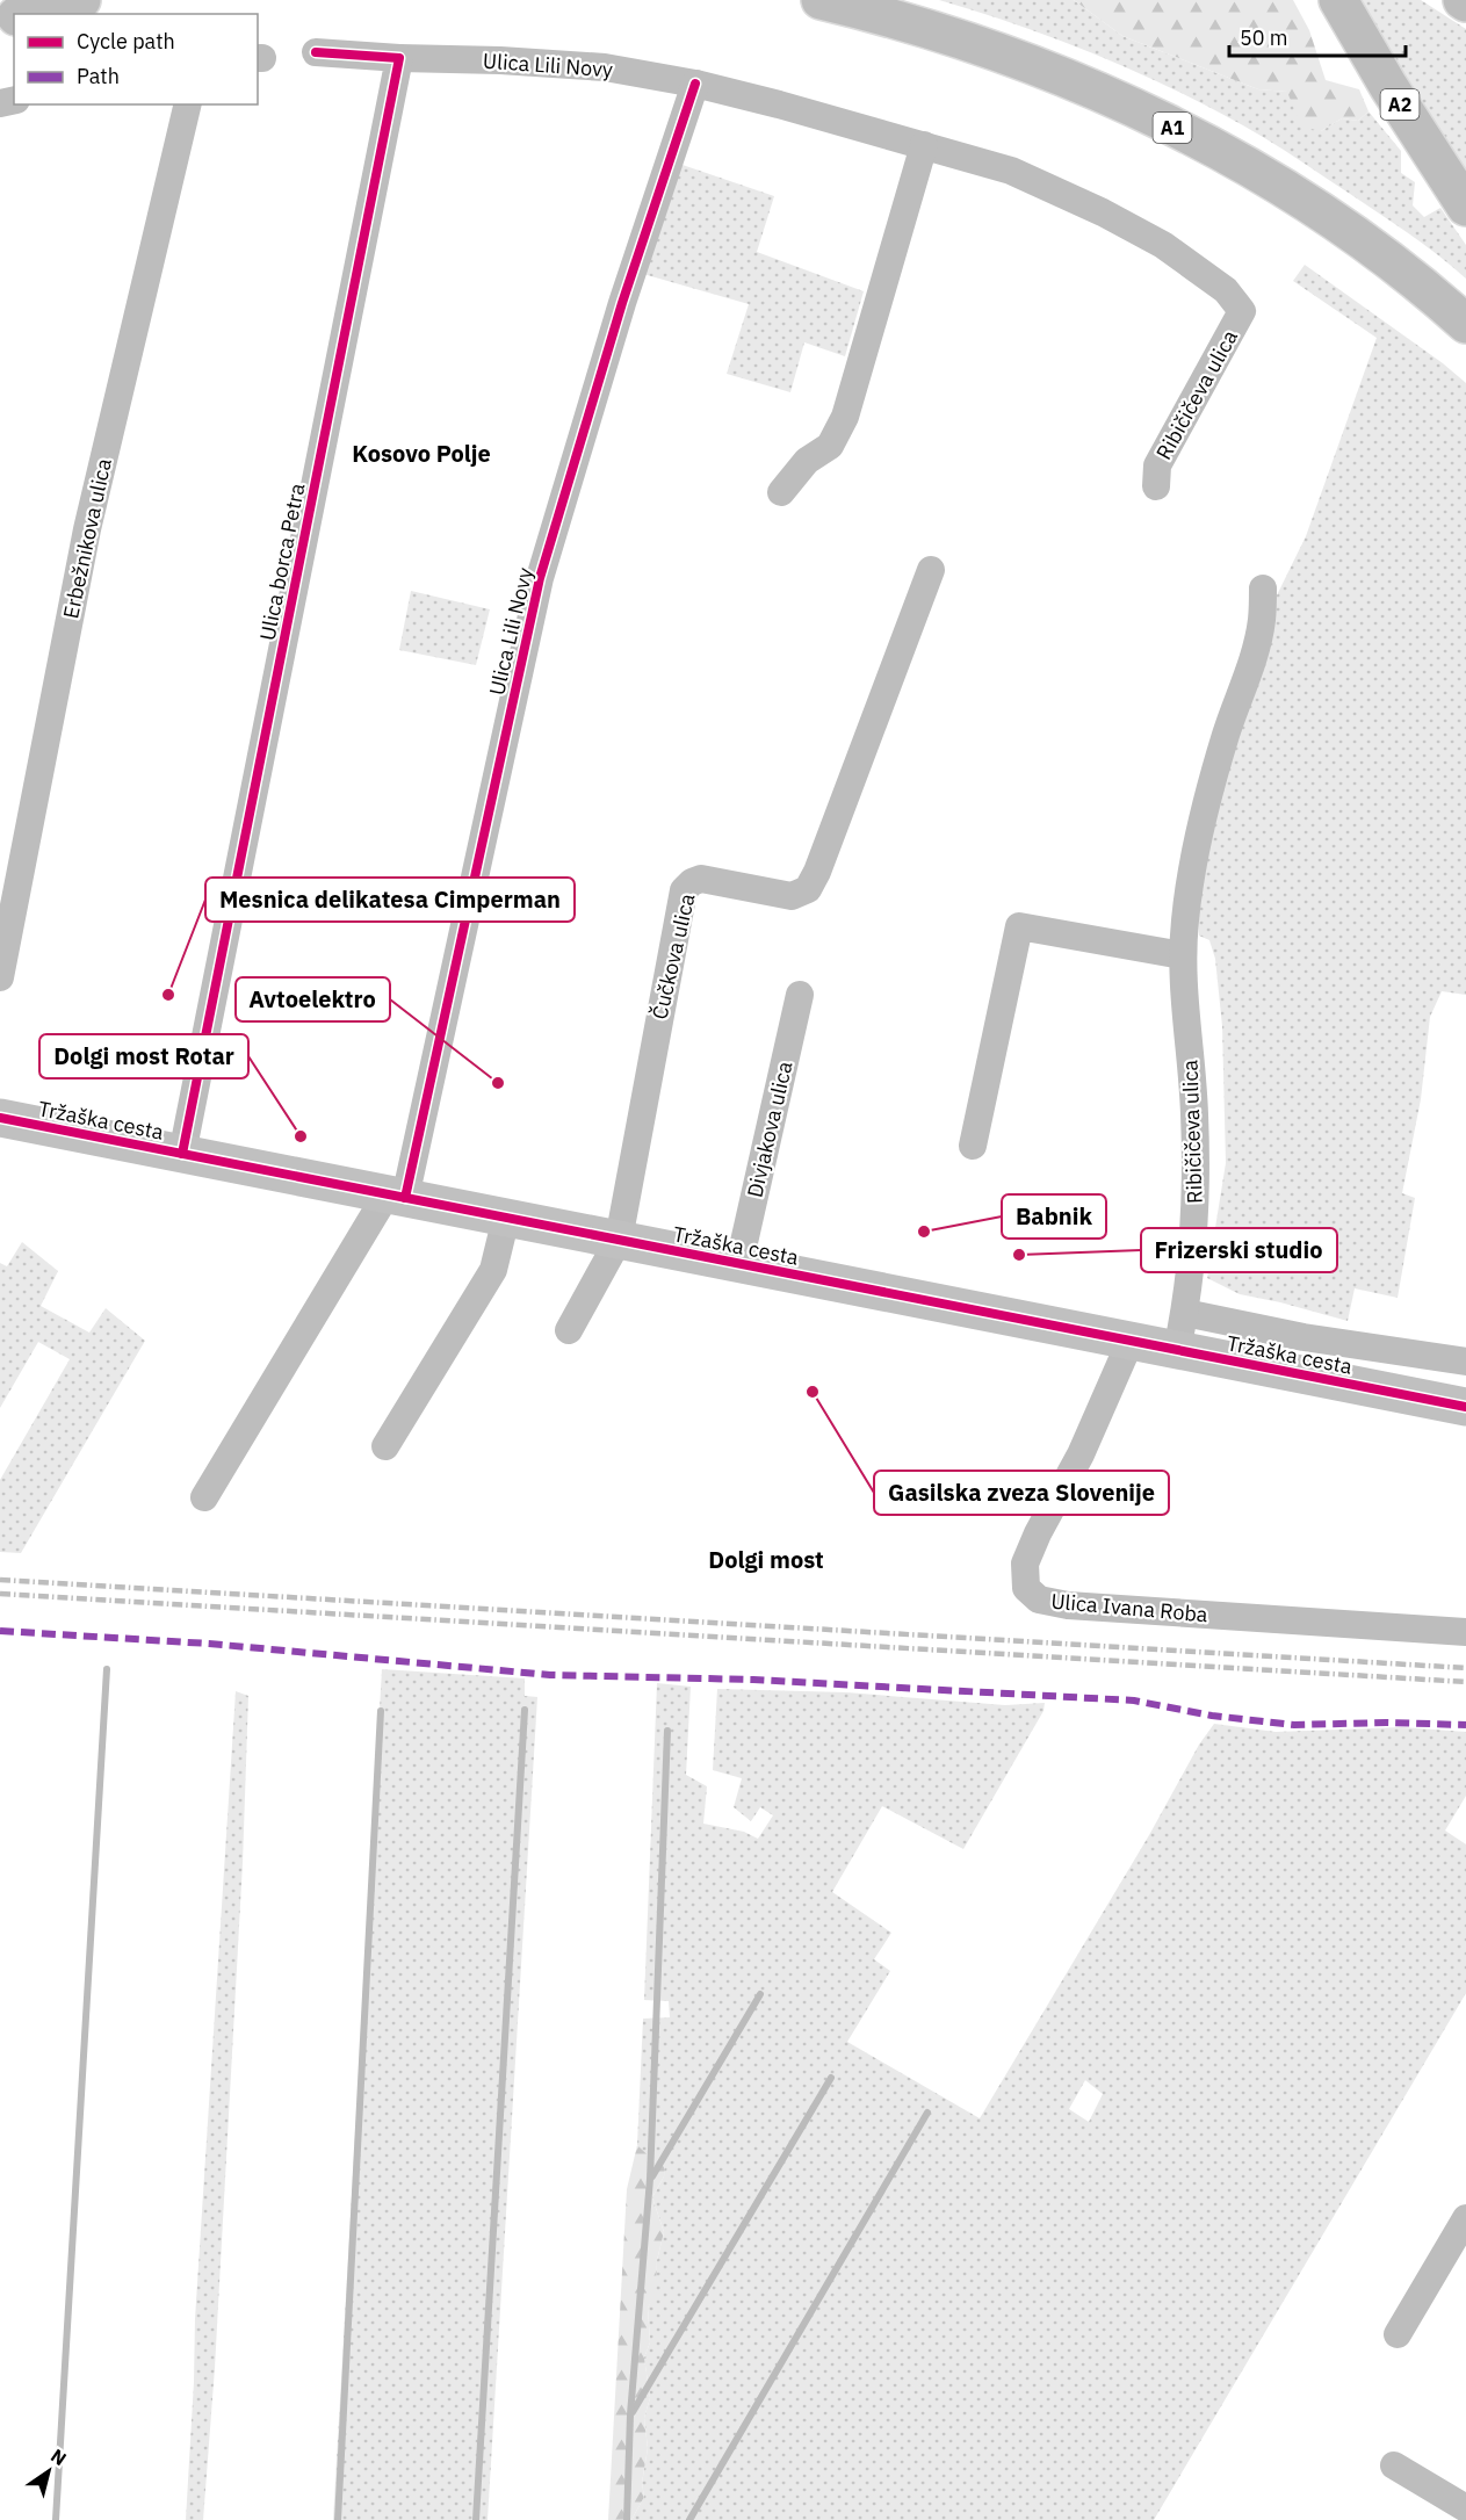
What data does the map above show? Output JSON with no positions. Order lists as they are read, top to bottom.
{
  "streets": {
    "highway": ["A2", "A1"],
    "main road": ["Tržaška cesta"],
    "street": [
      "Ulica Lili Novy",
      "Ribičičeva ulica",
      "Erbežnikova ulica",
      "Ulica borca Petra",
      "Čučkova ulica",
      "Divjakova ulica",
      "Ulica Ivana Roba"
    ]
  },
  "crossings": [
    ["Ulica Lili Novy", "Ribičičeva ulica"],
    ["Ulica Lili Novy", "Ulica borca Petra"],
    ["Ulica Lili Novy", "Tržaška cesta"],
    ["Ribičičeva ulica", "Tržaška cesta"],
    ["Ulica borca Petra", "Tržaška cesta"],
    ["Čučkova ulica", "Tržaška cesta"],
    ["Tržaška cesta", "Divjakova ulica"],
    ["Tržaška cesta", "Ulica Ivana Roba"]
  ],
  "districts": ["Kosovo Polje", "Dolgi most"],
  "places": [
    "Mesnica delikatesa Cimperman",
    "Avtoelektro",
    "Dolgi most Rotar",
    "Babnik",
    "Frizerski studio",
    "Gasilska zveza Slovenije"
  ],
  "legend": ["Cycle path", "Path"],
  "scale_bar": "50 m",
  "north": "top right"
}
